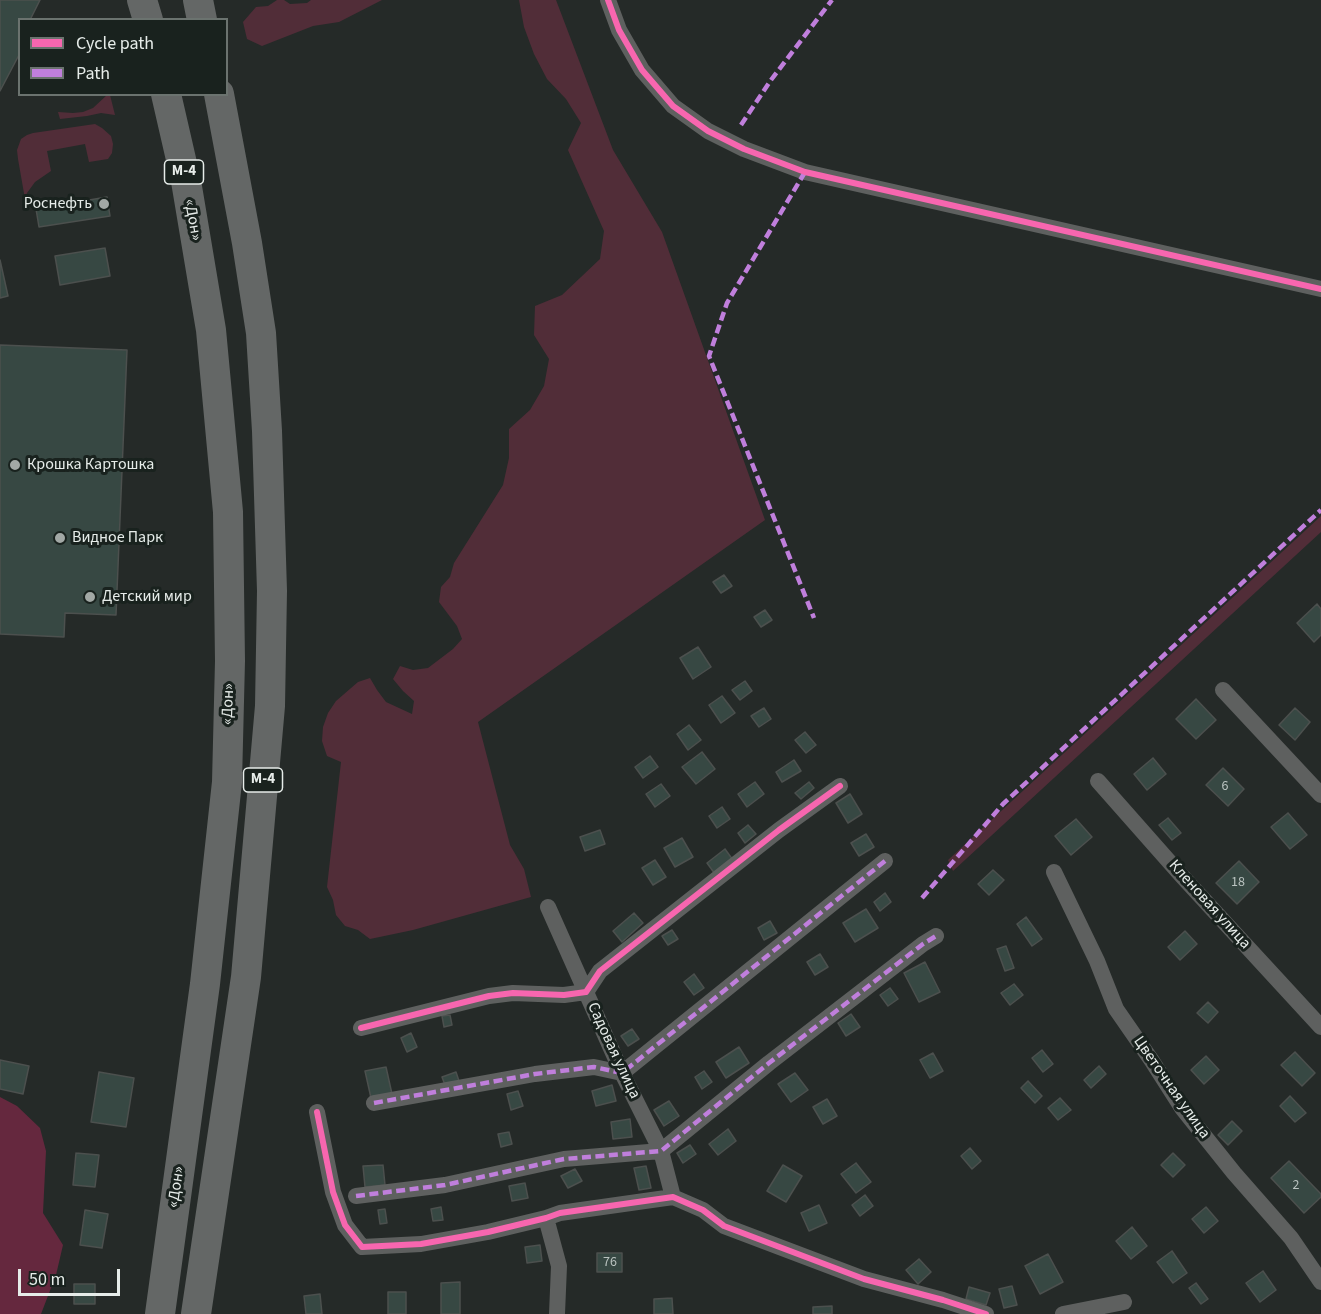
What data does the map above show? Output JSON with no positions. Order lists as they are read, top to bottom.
{
  "streets": {
    "highway": ["М-4", "«Дон»"],
    "street": ["Кленовая улица", "Садовая улица", "Цветочная улица"]
  },
  "places": [
    "Роснефть",
    "Крошка Картошка",
    "Видное Парк",
    "Детский мир"
  ],
  "house_numbers": [
    "6",
    "18",
    "2",
    "76"
  ],
  "legend": ["Cycle path", "Path"],
  "scale_bar": "50 m"
}
